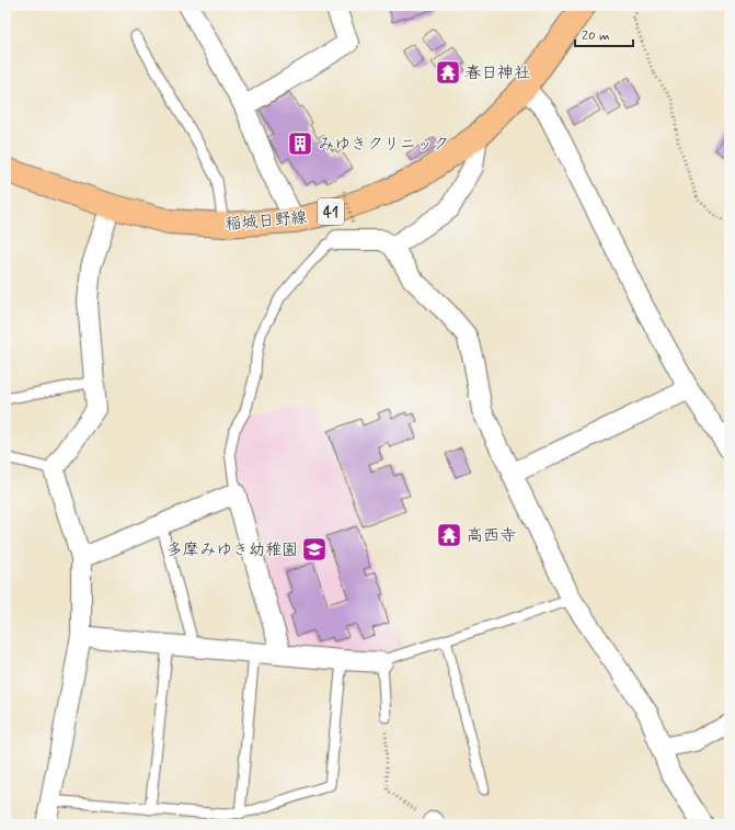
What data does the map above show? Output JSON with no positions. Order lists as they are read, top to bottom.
{
  "streets": {
    "main road": ["41", "稲城日野線"]
  },
  "places": {
    "temple": ["春日神社", "高西寺"],
    "building": ["みゆきクリニック"],
    "school or university": ["多摩みゆき幼稚園"]
  },
  "scale_bar": "20 m"
}
